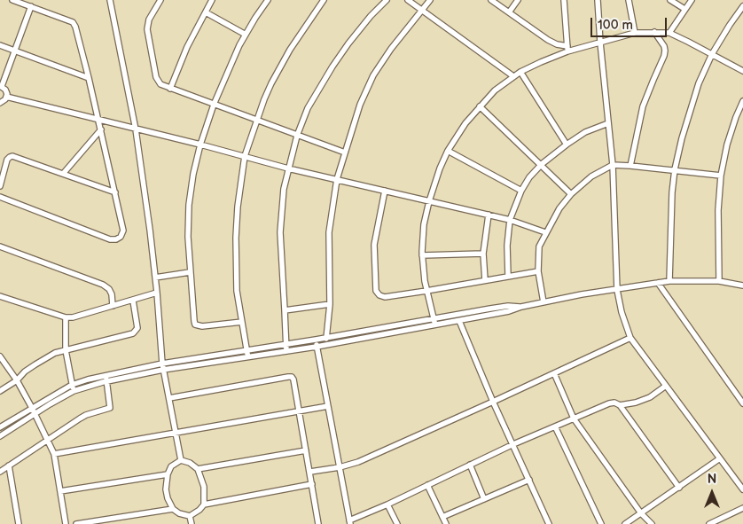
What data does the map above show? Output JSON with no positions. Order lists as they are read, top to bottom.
{
  "scale_bar": "100 m",
  "north": "top"
}
